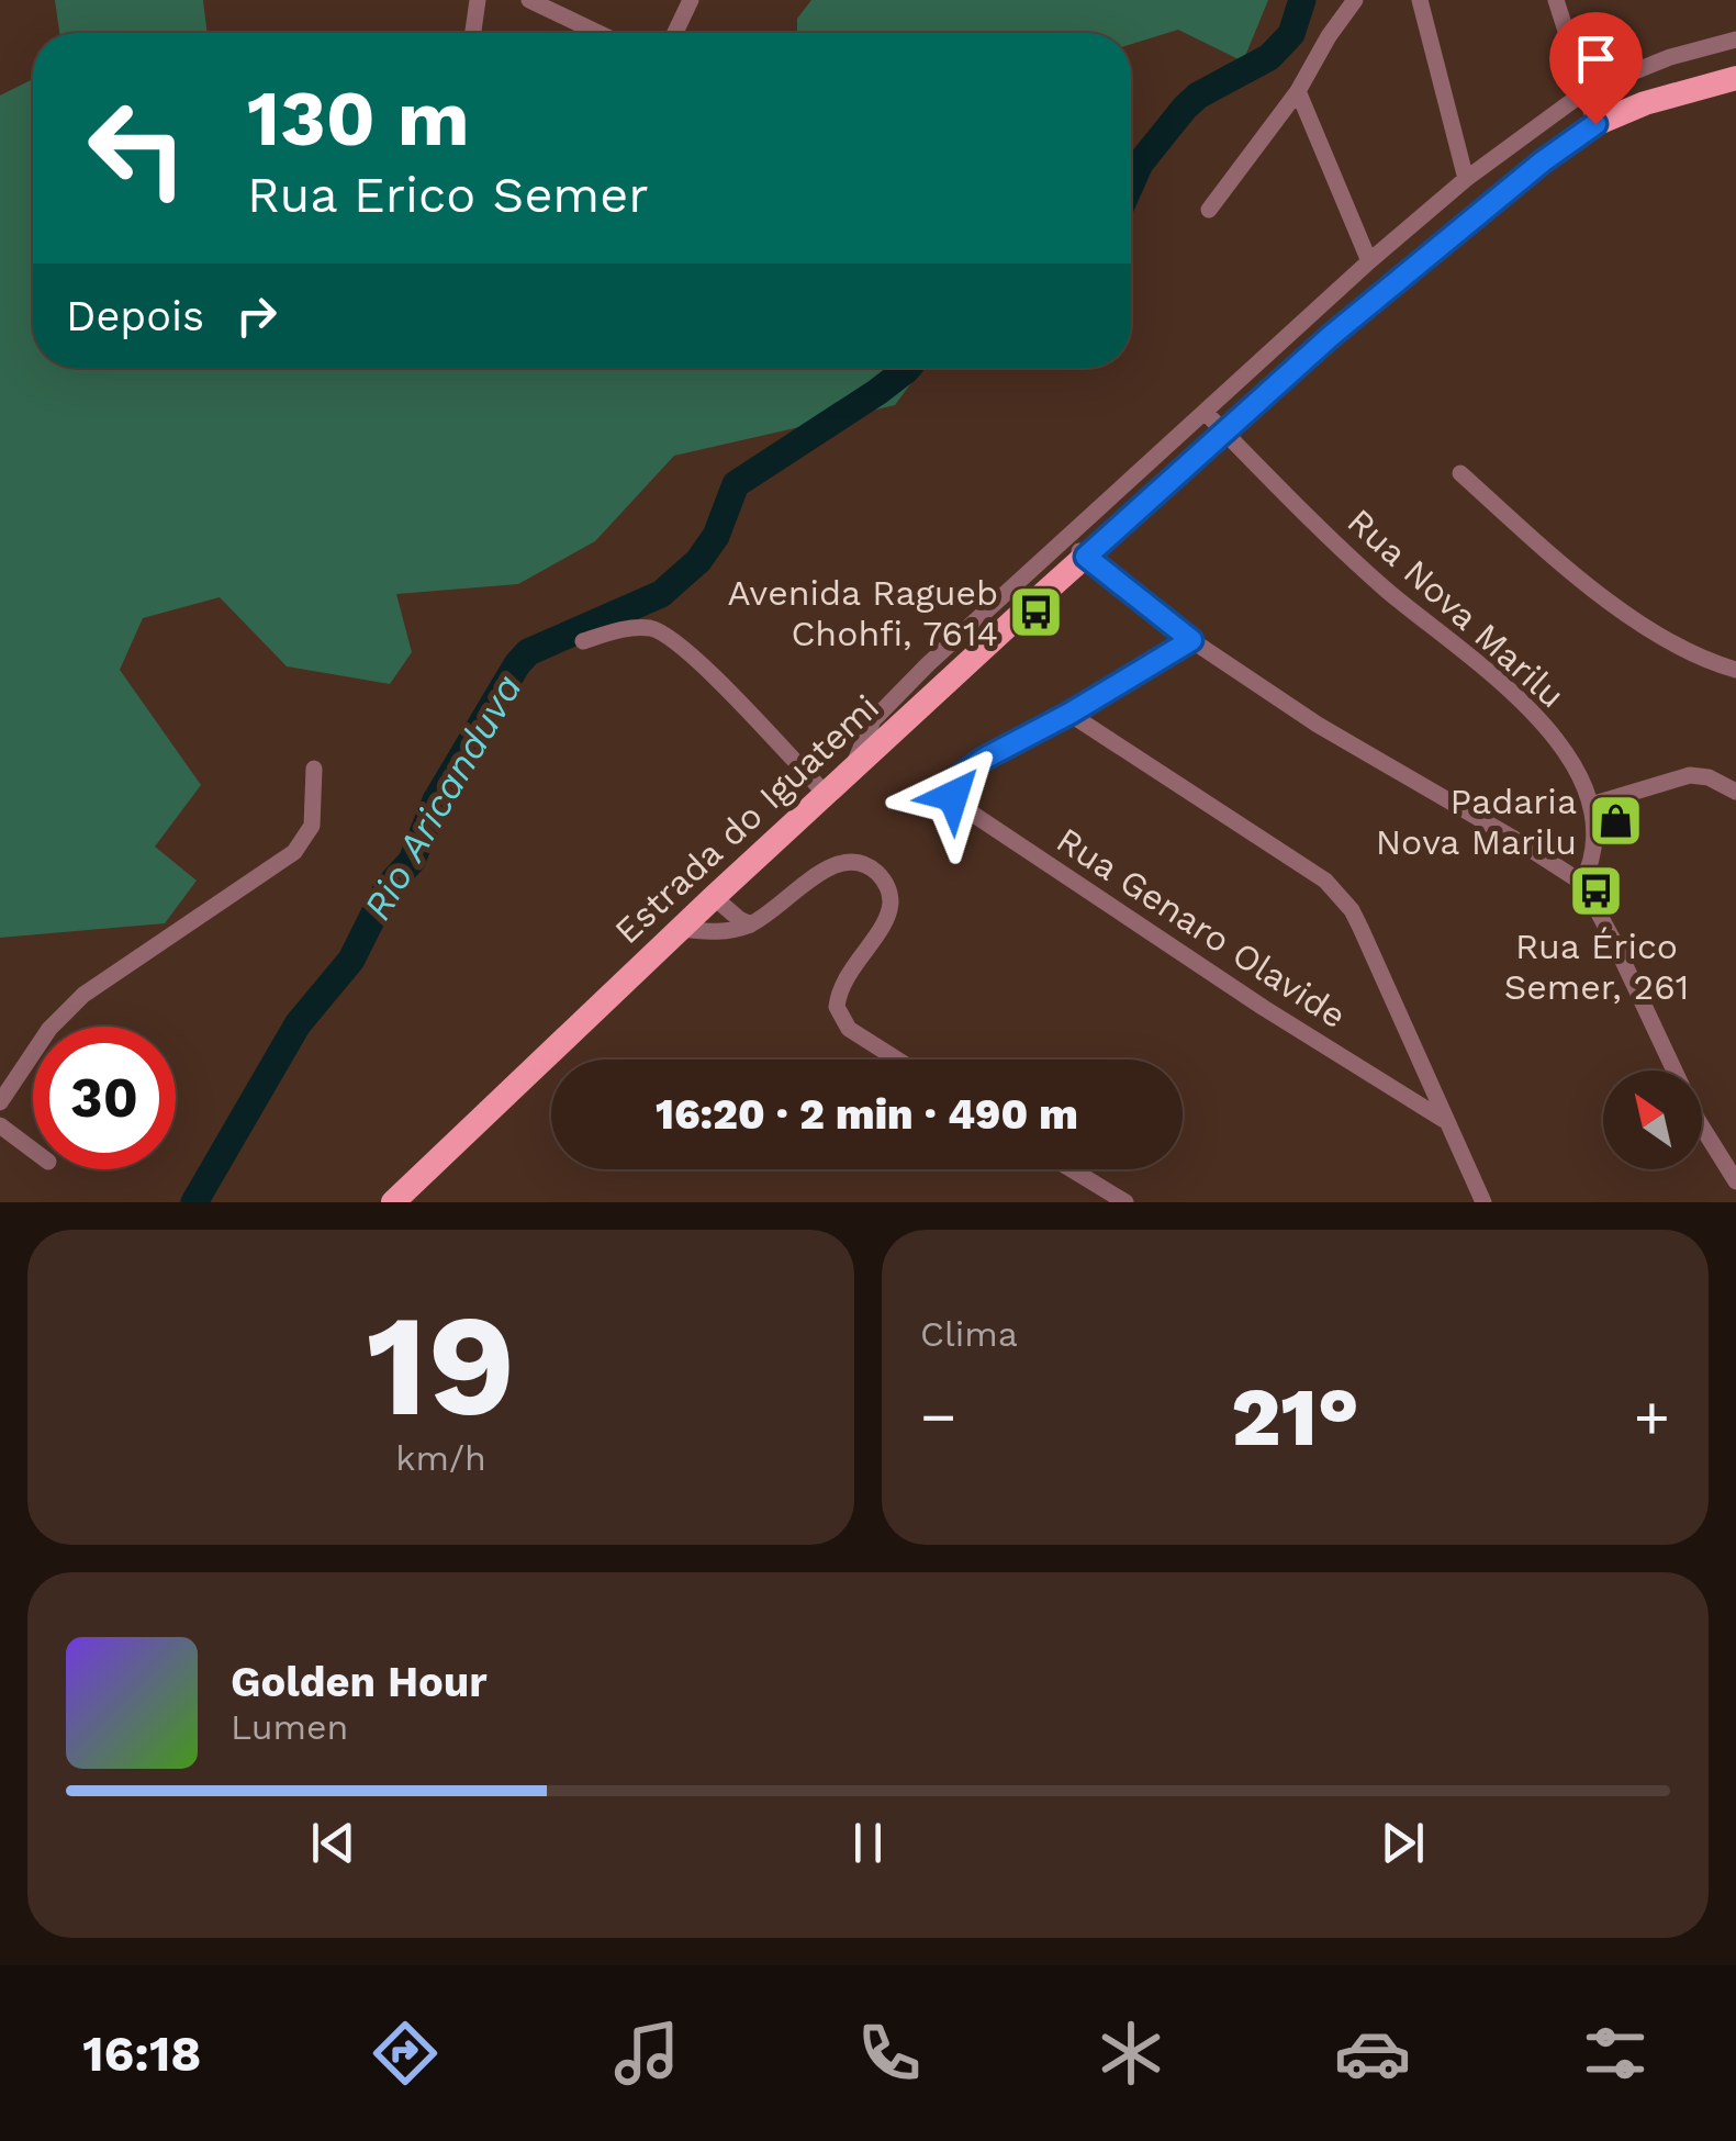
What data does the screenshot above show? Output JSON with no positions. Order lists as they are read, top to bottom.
{
  "streets": {
    "main road": ["Estrada do Iguatemi"],
    "street": ["Rua Nova Marilu", "Rua Genaro Olavide"]
  },
  "crossings": [
    ["Rua Nova Marilu", "Estrada do Iguatemi"]
  ],
  "water": ["Rio Aricanduva"],
  "places": {
    "bus stop": ["Avenida Ragueb Chohfi, 7614", "Rua Érico Semer, 261"],
    "shop": ["Padaria Nova Marilu"]
  },
  "north": "top left",
  "page": {
    "turn": ["130 m", "Rua Erico Semer"],
    "then": "Depois",
    "limit": "30",
    "trip": "16:20 · 2 min · 490 m",
    "tile": [
      ["19", "km/h"],
      "Clima"
    ],
    "heat": ["−", "21°", "+"],
    "song": ["Golden Hour", "Lumen"],
    "tabs": "16:18"
  }
}
